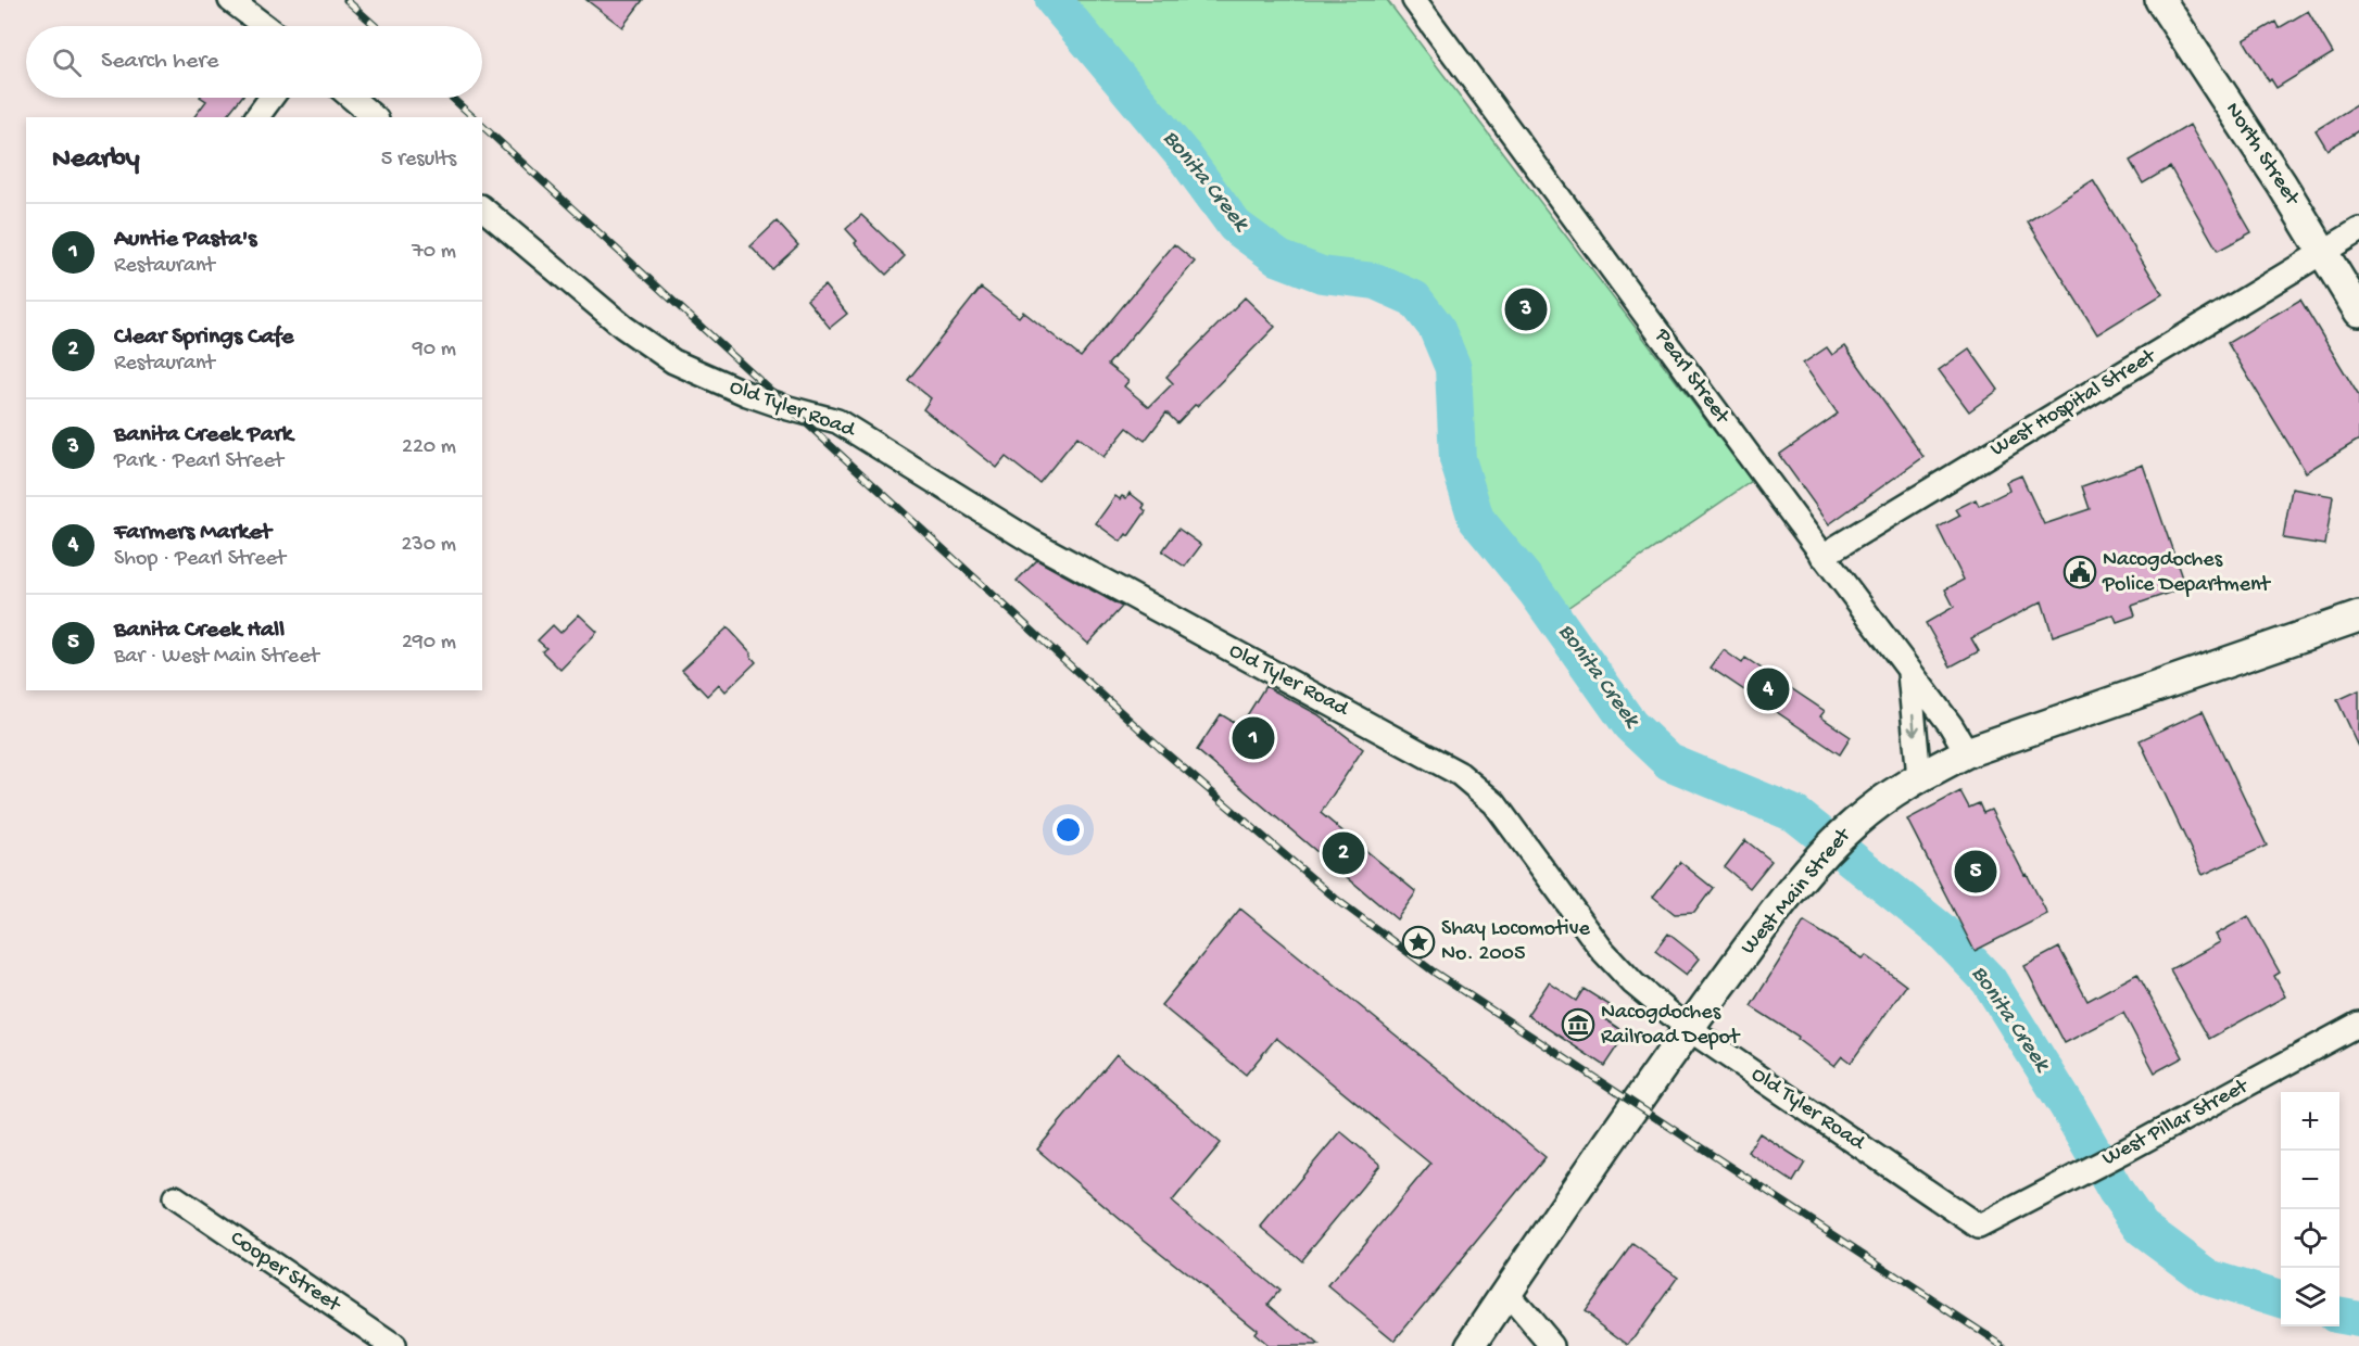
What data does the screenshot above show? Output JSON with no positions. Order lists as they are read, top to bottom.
{
  "streets": {
    "main road": ["North Street", "West Main Street"],
    "street": [
      "Pearl Street",
      "West Hospital Street",
      "Old Tyler Road",
      "West Pillar Street",
      "Cooper Street"
    ]
  },
  "crossings": [
    ["North Street", "West Hospital Street"],
    ["Pearl Street", "West Hospital Street"],
    ["Pearl Street", "West Main Street"],
    ["Old Tyler Road", "West Main Street"],
    ["Old Tyler Road", "West Pillar Street"]
  ],
  "water": ["Bonita Creek"],
  "places": {
    "public building": ["Nacogdoches Police Department"],
    "place": ["Shay Locomotive No. 2005"],
    "museum": ["Nacogdoches Railroad Depot"]
  },
  "page": {
    "search": "Search here",
    "heading": ["Nearby", "5 results"],
    "list": [
      {
        "mark": "1",
        "name": "Auntie Pasta's",
        "note": "Restaurant",
        "value": "70 m"
      },
      {
        "mark": "2",
        "name": "Clear Springs Cafe",
        "note": "Restaurant",
        "value": "90 m"
      },
      {
        "mark": "3",
        "name": "Banita Creek Park",
        "note": "Park · Pearl Street",
        "value": "220 m"
      },
      {
        "mark": "4",
        "name": "Farmers Market",
        "note": "Shop · Pearl Street",
        "value": "230 m"
      },
      {
        "mark": "5",
        "name": "Banita Creek Hall",
        "note": "Bar · West Main Street",
        "value": "290 m"
      }
    ],
    "pins": [
      "3",
      "4",
      "1",
      "2",
      "5"
    ],
    "map_buttons": ["+", "−"]
  }
}
